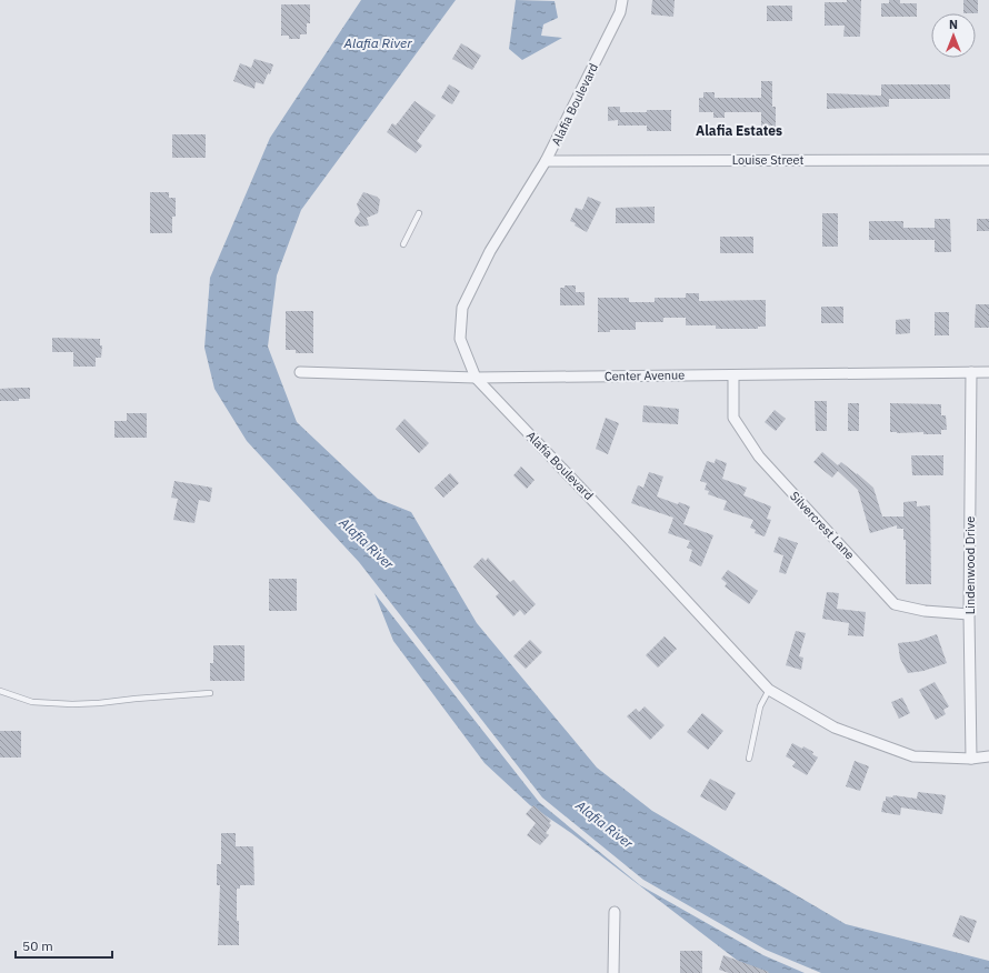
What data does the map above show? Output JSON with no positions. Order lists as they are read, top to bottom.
{
  "streets": {
    "street": [
      "Alafia Boulevard",
      "Louise Street",
      "Center Avenue",
      "Silvercrest Lane",
      "Lindenwood Drive"
    ]
  },
  "crossings": [
    ["Alafia Boulevard", "Louise Street"],
    ["Alafia Boulevard", "Center Avenue"],
    ["Alafia Boulevard", "Lindenwood Drive"],
    ["Center Avenue", "Silvercrest Lane"],
    ["Center Avenue", "Lindenwood Drive"],
    ["Silvercrest Lane", "Lindenwood Drive"]
  ],
  "districts": ["Alafia Estates"],
  "water": ["Alafia River"],
  "scale_bar": "50 m",
  "north": "top"
}
